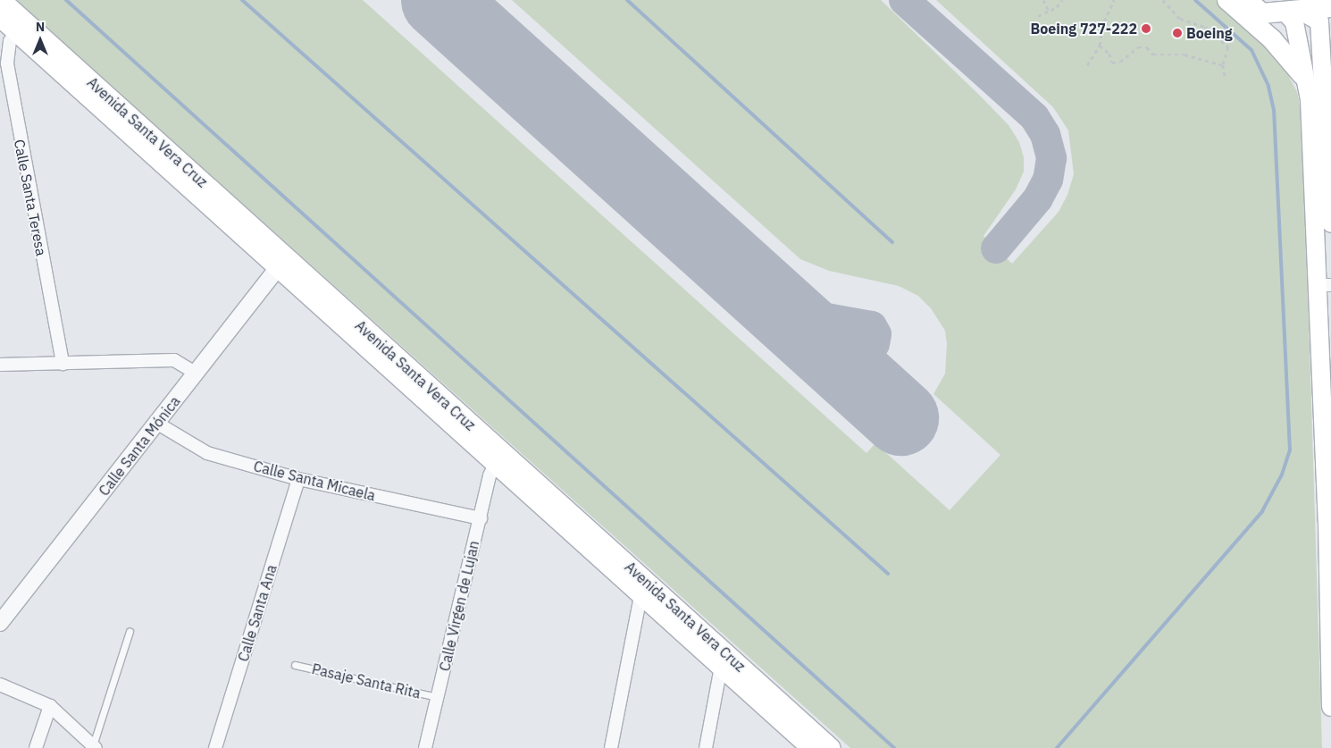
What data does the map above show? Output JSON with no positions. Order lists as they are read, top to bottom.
{
  "streets": {
    "main road": ["Avenida Santa Vera Cruz"],
    "street": [
      "Calle Santa Teresa",
      "Calle Santa Mónica",
      "Calle Santa Micaela",
      "Calle Virgen de Lujan",
      "Calle Santa Ana"
    ],
    "lane": ["Pasaje Santa Rita"]
  },
  "crossings": [
    ["Avenida Santa Vera Cruz", "Calle Santa Teresa"],
    ["Avenida Santa Vera Cruz", "Calle Santa Mónica"],
    ["Avenida Santa Vera Cruz", "Calle Virgen de Lujan"],
    ["Calle Santa Mónica", "Calle Santa Micaela"],
    ["Calle Santa Micaela", "Calle Virgen de Lujan"],
    ["Calle Santa Micaela", "Calle Santa Ana"],
    ["Calle Virgen de Lujan", "Pasaje Santa Rita"]
  ],
  "places": ["Boeing 727-222", "Boeing"],
  "north": "top"
}
